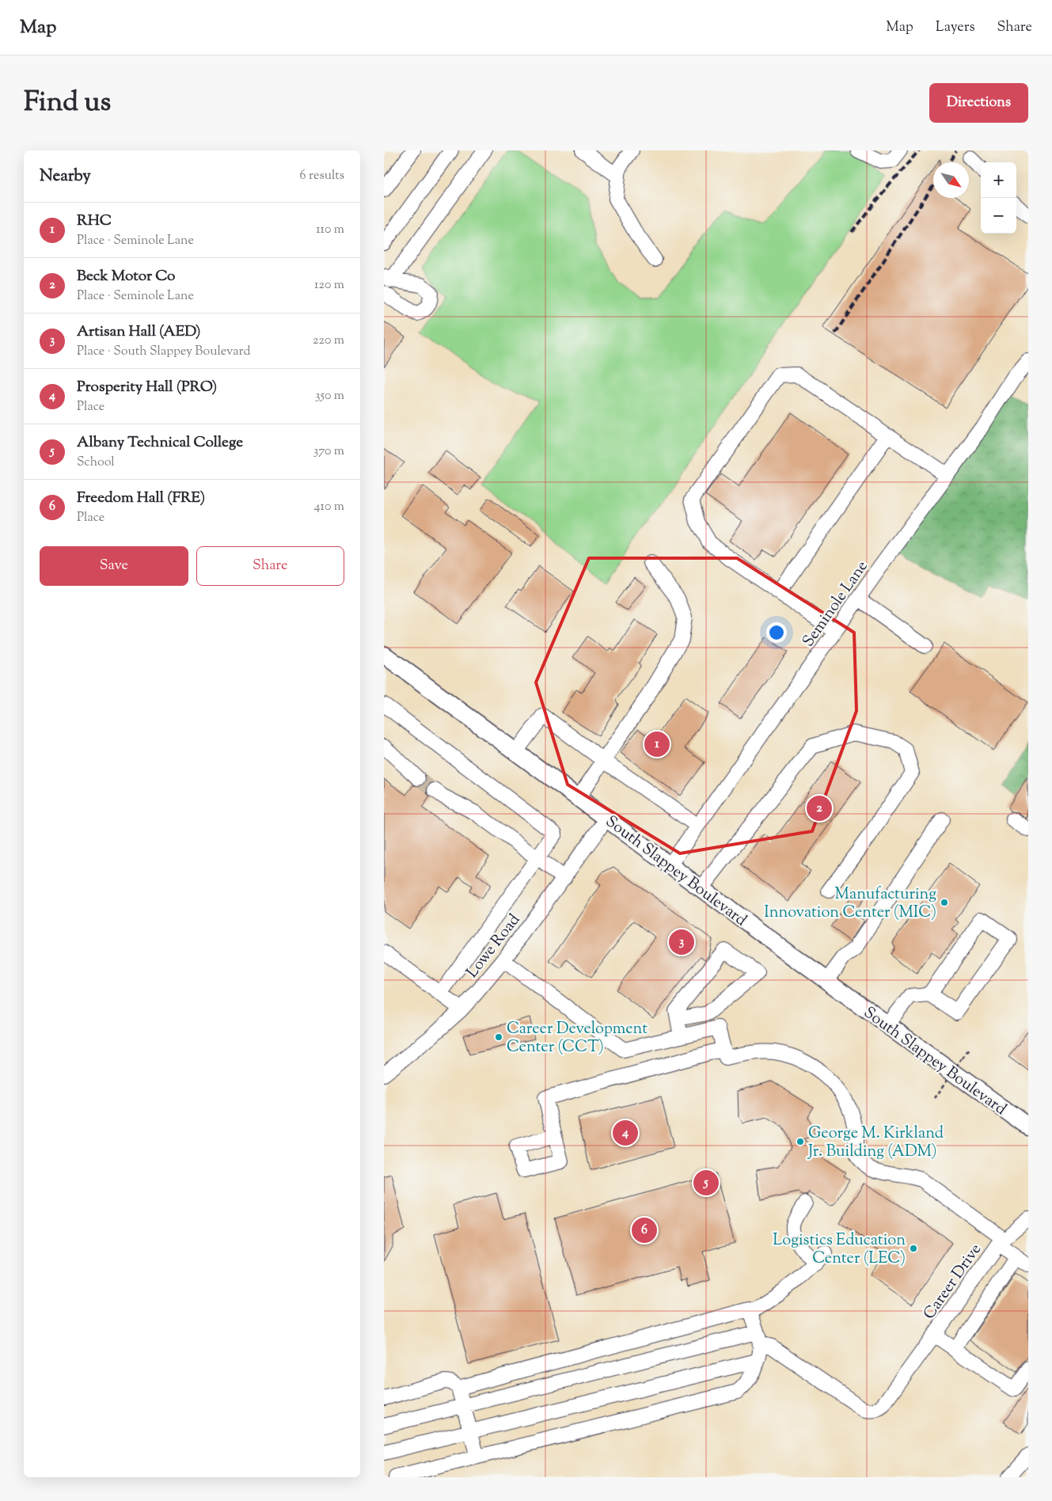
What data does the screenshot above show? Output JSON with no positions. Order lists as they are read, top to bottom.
{
  "streets": {
    "main road": ["South Slappey Boulevard"],
    "street": ["Seminole Lane", "Lowe Road", "Career Drive"]
  },
  "crossings": [
    ["Seminole Lane", "South Slappey Boulevard"],
    ["South Slappey Boulevard", "Lowe Road"]
  ],
  "places": [
    "Manufacturing Innovation Center (MIC)",
    "Career Development Center (CCT)",
    "George M. Kirkland Jr. Building (ADM)",
    "Logistics Education Center (LEC)"
  ],
  "north": "bottom right",
  "page": {
    "header": "Map",
    "nav": ["Map", "Layers", "Share"],
    "title": "Find us",
    "buttons": [
      "Directions",
      ["Save", "Share"]
    ],
    "heading": ["Nearby", "6 results"],
    "map_buttons": ["+", "−"],
    "list": [
      {
        "mark": "1",
        "name": "RHC",
        "note": "Place · Seminole Lane",
        "value": "110 m"
      },
      {
        "mark": "2",
        "name": "Beck Motor Co",
        "note": "Place · Seminole Lane",
        "value": "120 m"
      },
      {
        "mark": "3",
        "name": "Artisan Hall (AED)",
        "note": "Place · South Slappey Boulevard",
        "value": "220 m"
      },
      {
        "mark": "4",
        "name": "Prosperity Hall (PRO)",
        "note": "Place",
        "value": "350 m"
      },
      {
        "mark": "5",
        "name": "Albany Technical College",
        "note": "School",
        "value": "370 m"
      },
      {
        "mark": "6",
        "name": "Freedom Hall (FRE)",
        "note": "Place",
        "value": "410 m"
      }
    ],
    "pins": [
      "1",
      "2",
      "3",
      "4",
      "5",
      "6"
    ]
  }
}
